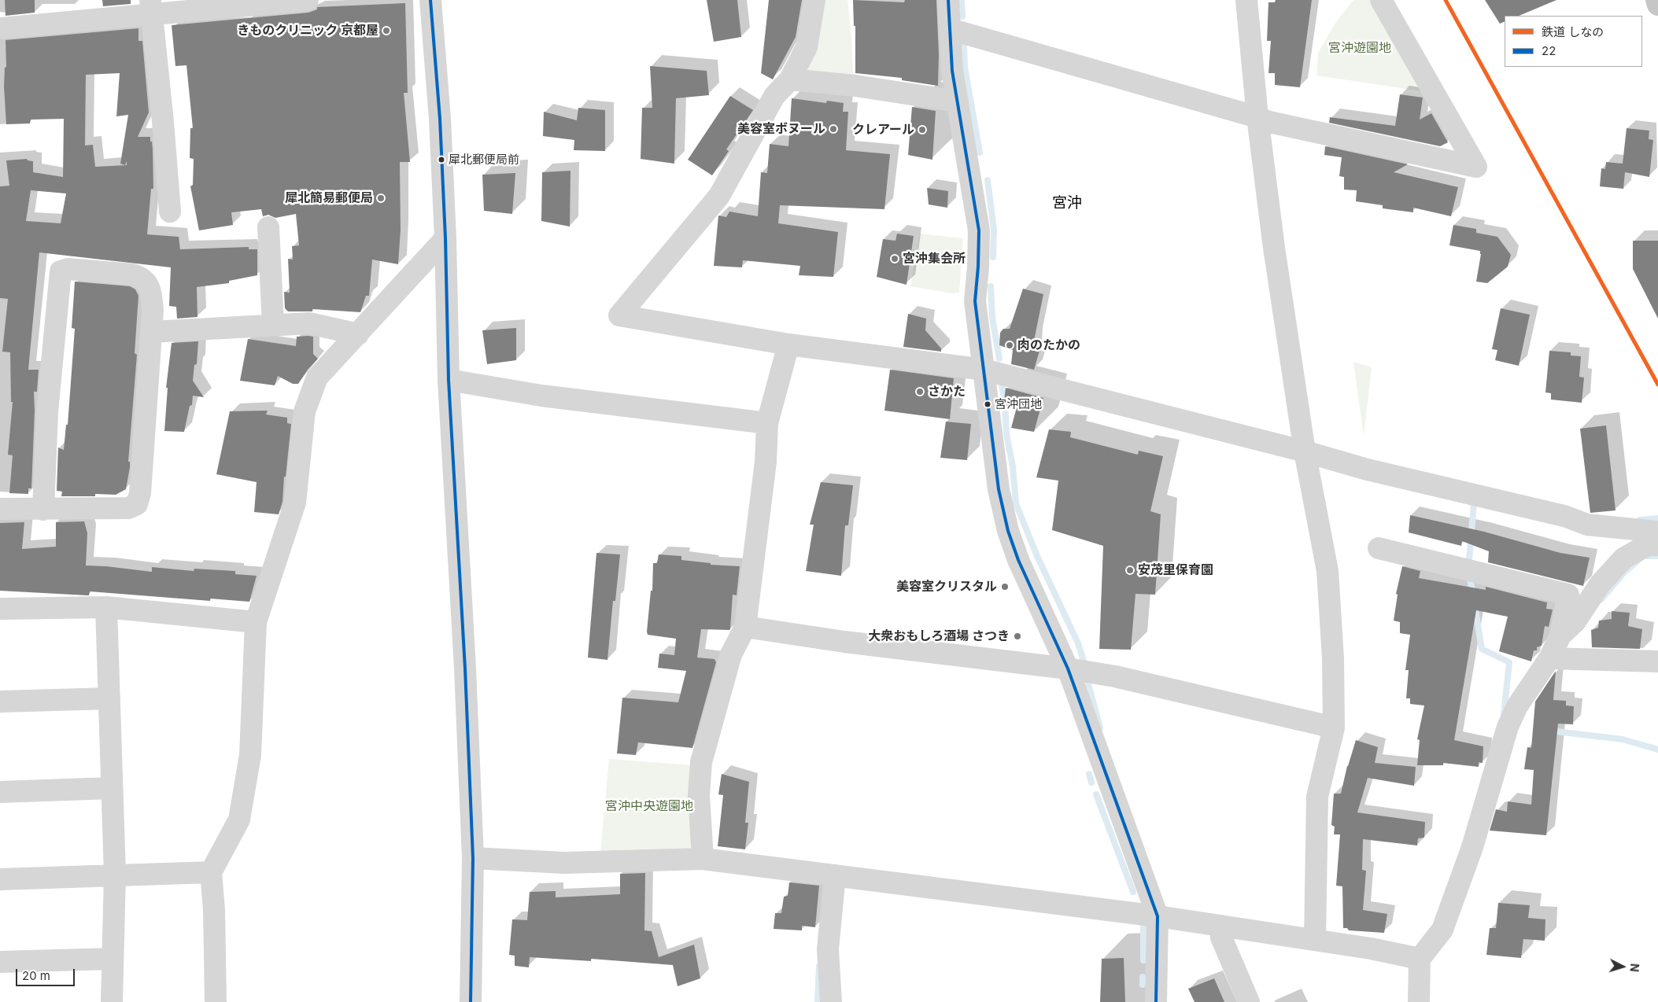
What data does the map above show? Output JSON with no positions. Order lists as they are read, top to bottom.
{
  "districts": ["宮沖"],
  "parks": ["宮沖遊園地", "宮沖中央遊園地"],
  "places": [
    "きものクリニック 京都屋",
    "美容室ボヌール",
    "クレアール",
    "犀北郵便局前",
    "犀北簡易郵便局",
    "宮沖集会所",
    "肉のたかの",
    "さかた",
    "宮沖団地",
    "安茂里保育園",
    "美容室クリスタル",
    "大衆おもしろ酒場 さつき"
  ],
  "lines": ["rail line しなの", "transit line 22"],
  "legend": ["鉄道 しなの", "22"],
  "scale_bar": "20 m",
  "north": "right"
}
